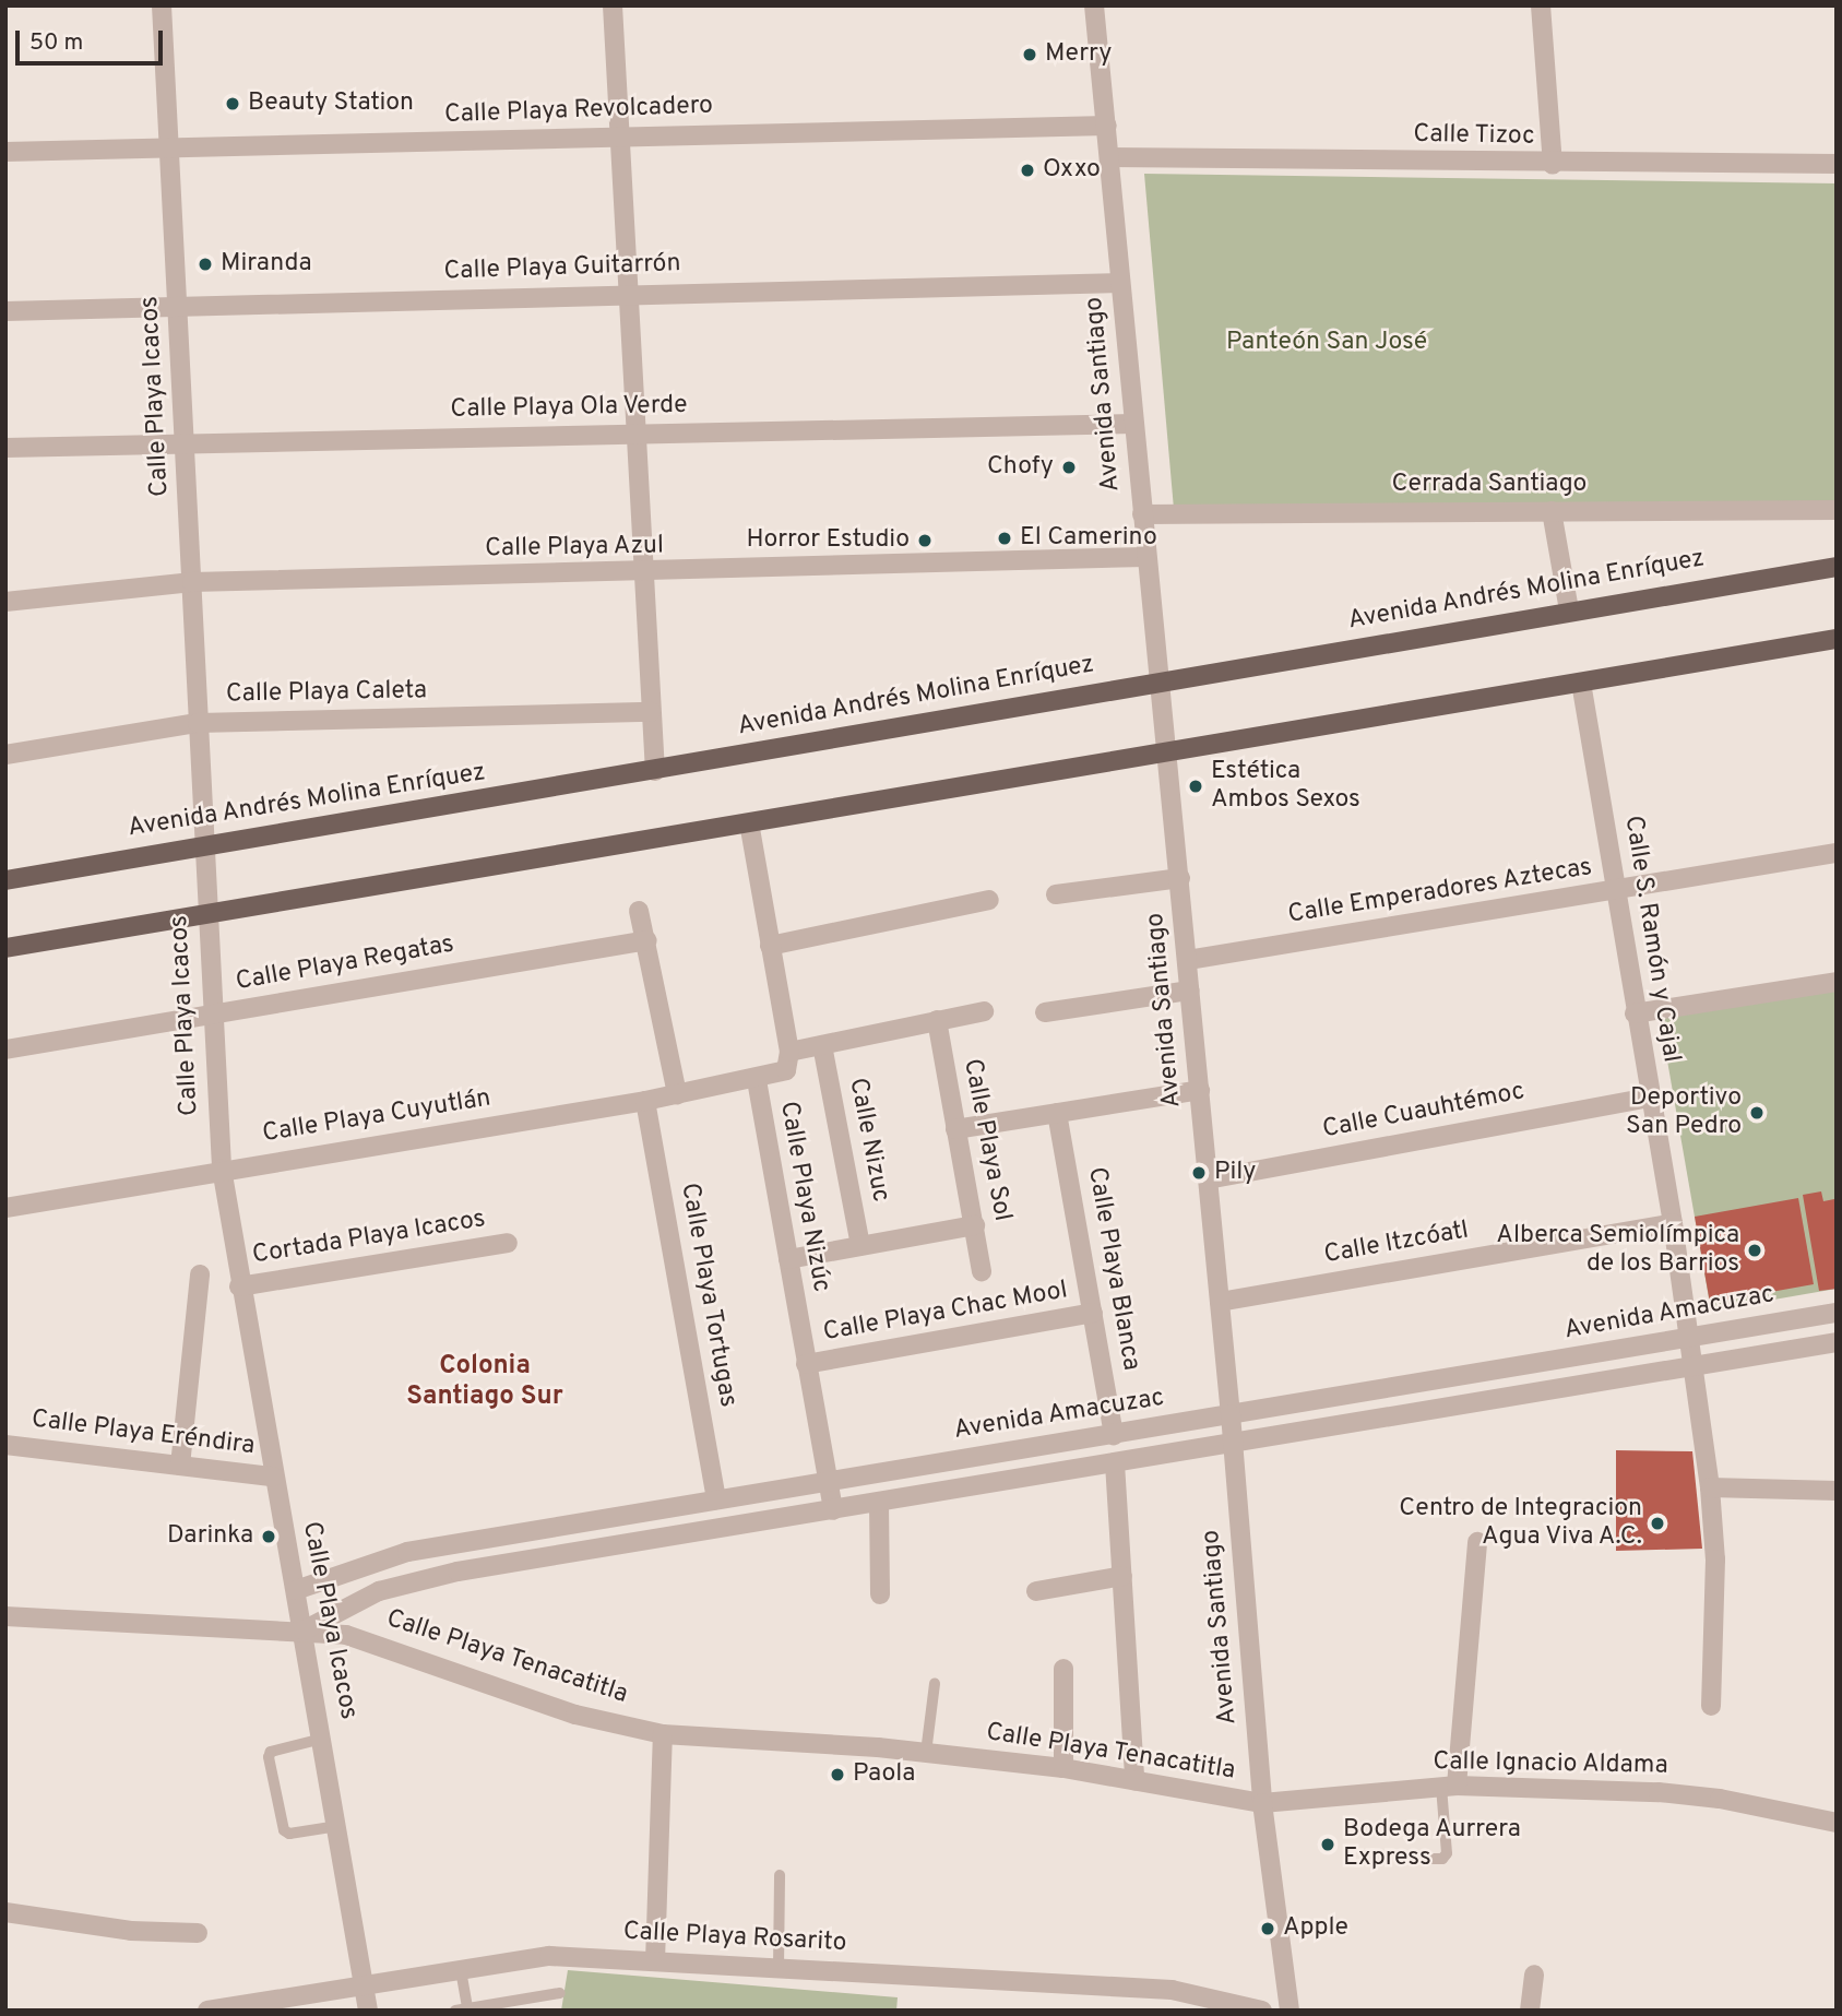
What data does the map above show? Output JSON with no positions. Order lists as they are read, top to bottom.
{
  "streets": {
    "main road": ["Avenida Andrés Molina Enríquez"],
    "street": [
      "Calle Playa Revolcadero",
      "Calle Tizoc",
      "Calle Playa Guitarrón",
      "Avenida Santiago",
      "Calle Playa Icacos",
      "Calle Playa Ola Verde",
      "Cerrada Santiago",
      "Calle Playa Azul",
      "Calle Playa Caleta",
      "Calle Emperadores Aztecas",
      "Calle S. Ramón y Cajal",
      "Calle Playa Regatas",
      "Calle Cuauhtémoc",
      "Calle Playa Cuyutlán",
      "Calle Nizuc",
      "Calle Playa Sol",
      "Calle Playa Nizúc",
      "Cortada Playa Icacos",
      "Calle Itzcóatl",
      "Calle Playa Blanca",
      "Calle Playa Tortugas",
      "Calle Playa Chac Mool",
      "Avenida Amacuzac",
      "Calle Playa Eréndira",
      "Calle Playa Tenacatitla",
      "Calle Ignacio Aldama",
      "Calle Playa Rosarito"
    ]
  },
  "crossings": [
    ["Calle Playa Revolcadero", "Avenida Santiago"],
    ["Calle Playa Revolcadero", "Calle Playa Icacos"],
    ["Calle Tizoc", "Avenida Santiago"],
    ["Calle Playa Guitarrón", "Avenida Santiago"],
    ["Calle Playa Guitarrón", "Calle Playa Icacos"],
    ["Avenida Santiago", "Calle Playa Ola Verde"],
    ["Avenida Santiago", "Cerrada Santiago"],
    ["Avenida Santiago", "Calle Playa Azul"],
    ["Avenida Santiago", "Avenida Andrés Molina Enríquez"],
    ["Avenida Santiago", "Calle Emperadores Aztecas"],
    ["Avenida Santiago", "Calle Cuauhtémoc"],
    ["Avenida Santiago", "Calle Itzcóatl"],
    ["Avenida Santiago", "Avenida Amacuzac"],
    ["Avenida Santiago", "Calle Playa Tenacatitla"],
    ["Avenida Santiago", "Calle Ignacio Aldama"],
    ["Calle Playa Icacos", "Calle Playa Ola Verde"],
    ["Calle Playa Icacos", "Calle Playa Azul"],
    ["Calle Playa Icacos", "Avenida Andrés Molina Enríquez"],
    ["Calle Playa Icacos", "Calle Playa Caleta"],
    ["Calle Playa Icacos", "Calle Playa Regatas"],
    ["Calle Playa Icacos", "Calle Playa Cuyutlán"],
    ["Calle Playa Icacos", "Cortada Playa Icacos"],
    ["Calle Playa Icacos", "Avenida Amacuzac"],
    ["Calle Playa Icacos", "Calle Playa Eréndira"],
    ["Calle Playa Icacos", "Calle Playa Tenacatitla"],
    ["Calle Playa Icacos", "Calle Playa Rosarito"],
    ["Calle Emperadores Aztecas", "Calle S. Ramón y Cajal"],
    ["Calle S. Ramón y Cajal", "Calle Cuauhtémoc"],
    ["Calle S. Ramón y Cajal", "Calle Itzcóatl"],
    ["Calle S. Ramón y Cajal", "Avenida Amacuzac"],
    ["Calle Playa Cuyutlán", "Calle Playa Nizúc"],
    ["Calle Playa Cuyutlán", "Calle Playa Tortugas"],
    ["Calle Playa Nizúc", "Calle Playa Chac Mool"],
    ["Calle Playa Nizúc", "Avenida Amacuzac"],
    ["Calle Playa Blanca", "Calle Playa Chac Mool"],
    ["Calle Playa Blanca", "Avenida Amacuzac"],
    ["Calle Playa Tortugas", "Avenida Amacuzac"],
    ["Calle Playa Tenacatitla", "Calle Ignacio Aldama"]
  ],
  "districts": ["Colonia Santiago Sur"],
  "parks": ["Panteón San José"],
  "places": [
    "Merry",
    "Beauty Station",
    "Oxxo",
    "Miranda",
    "Chofy",
    "El Camerino",
    "Horror Estudio",
    "Estética Ambos Sexos",
    "Deportivo San Pedro",
    "Pily",
    "Alberca Semiolímpica de los Barrios",
    "Centro de Integracion Agua Viva A.C.",
    "Darinka",
    "Paola",
    "Bodega Aurrera Express",
    "Apple"
  ],
  "scale_bar": "50 m"
}
